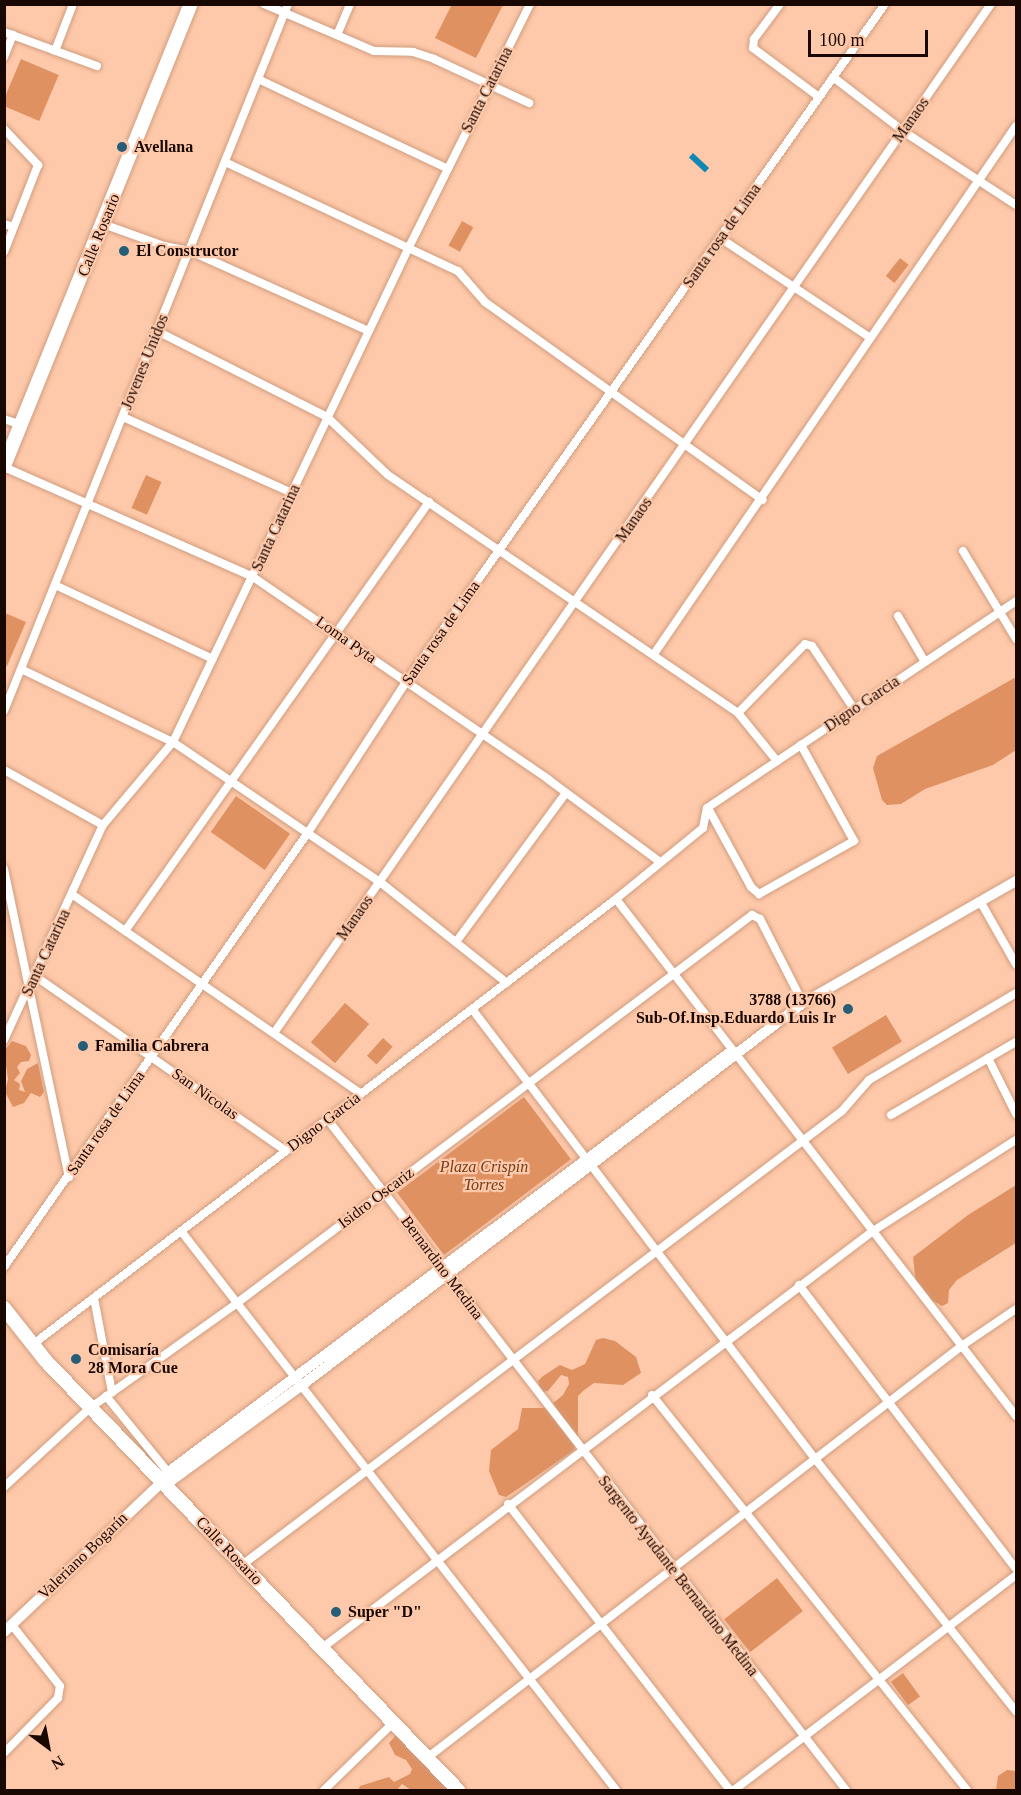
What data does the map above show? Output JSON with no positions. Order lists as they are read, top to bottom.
{
  "streets": {
    "main road": ["Calle Rosario"],
    "street": [
      "Santa Catarina",
      "Manaos",
      "Santa rosa de Lima",
      "Jovenes Unidos",
      "Loma Pyta",
      "Digno Garcia",
      "San Nicolas",
      "Isidro Oscariz",
      "Bernardino Medina",
      "Valeriano Bogarín",
      "Sargento Ayudante Bernardino Medina"
    ]
  },
  "crossings": [
    ["Santa Catarina", "Loma Pyta"],
    ["Santa Catarina", "San Nicolas"],
    ["Manaos", "Loma Pyta"],
    ["Calle Rosario", "Loma Pyta"],
    ["Calle Rosario", "Digno Garcia"],
    ["Calle Rosario", "Isidro Oscariz"],
    ["Calle Rosario", "Valeriano Bogarín"],
    ["Santa rosa de Lima", "Loma Pyta"],
    ["Santa rosa de Lima", "San Nicolas"],
    ["Jovenes Unidos", "Loma Pyta"],
    ["Loma Pyta", "Digno Garcia"],
    ["Digno Garcia", "San Nicolas"],
    ["Digno Garcia", "Bernardino Medina"],
    ["Isidro Oscariz", "Bernardino Medina"],
    ["Isidro Oscariz", "Valeriano Bogarín"],
    ["Bernardino Medina", "Valeriano Bogarín"],
    ["Bernardino Medina", "Sargento Ayudante Bernardino Medina"]
  ],
  "parks": ["Plaza Crispín Torres"],
  "places": [
    "Avellana",
    "El Constructor",
    "3788 (13766) Sub-Of.Insp.Eduardo Luis Ir",
    "Familia Cabrera",
    "Comisaría 28 Mora Cue",
    "Super \"D\""
  ],
  "scale_bar": "100 m",
  "north": "bottom right"
}
